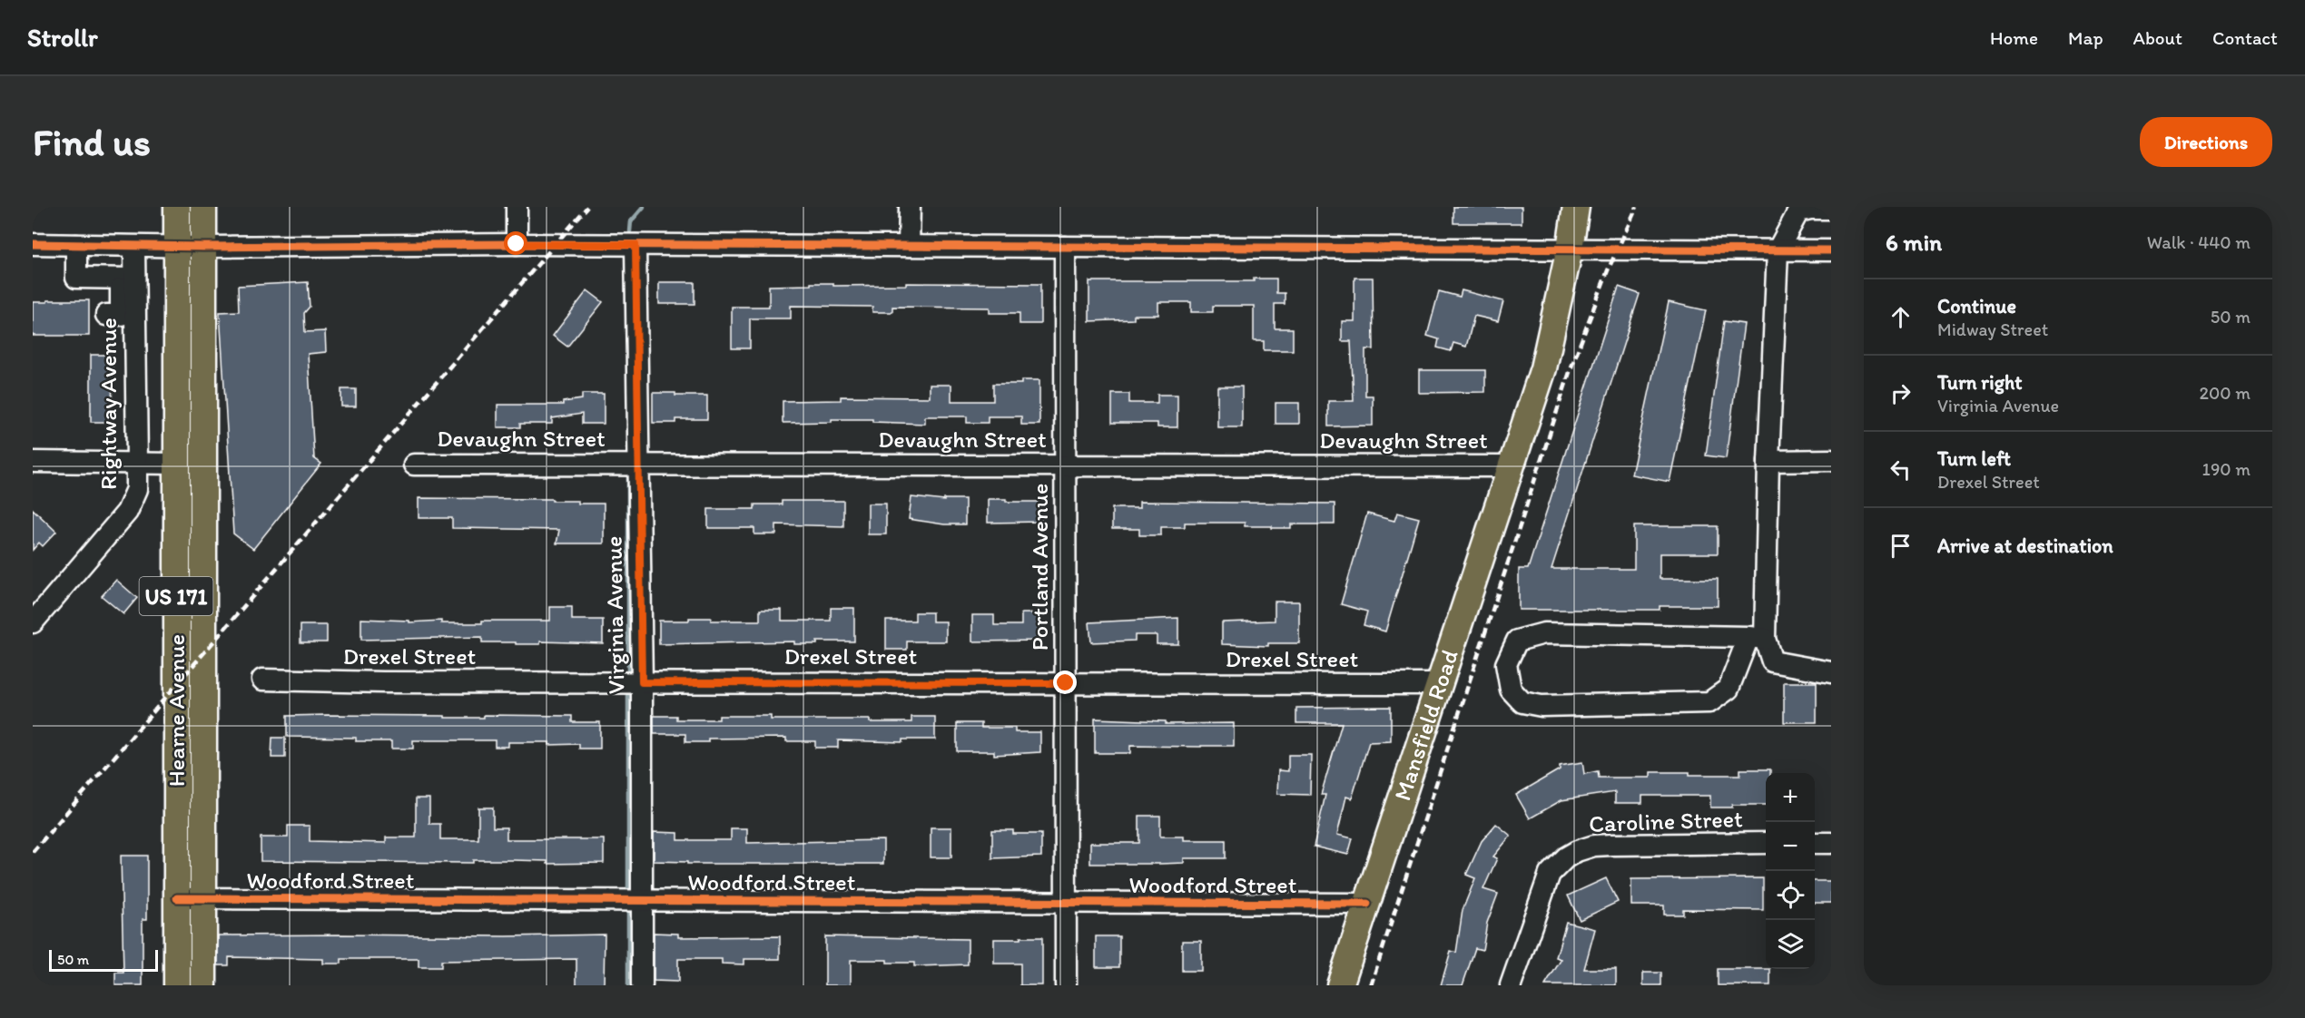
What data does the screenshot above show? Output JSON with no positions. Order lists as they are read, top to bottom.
{
  "streets": {
    "main road": ["US 171", "Hearne Avenue", "Mansfield Road"],
    "street": [
      "Rightway Avenue",
      "Devaughn Street",
      "Portland Avenue",
      "Virginia Avenue",
      "Drexel Street",
      "Caroline Street",
      "Woodford Street"
    ]
  },
  "crossings": [
    ["Devaughn Street", "Portland Avenue"],
    ["Devaughn Street", "Virginia Avenue"],
    ["Devaughn Street", "Mansfield Road"],
    ["Portland Avenue", "Drexel Street"],
    ["Portland Avenue", "Woodford Street"],
    ["Virginia Avenue", "Drexel Street"],
    ["Virginia Avenue", "Woodford Street"],
    ["Drexel Street", "Mansfield Road"],
    ["Hearne Avenue", "Woodford Street"],
    ["Mansfield Road", "Woodford Street"]
  ],
  "scale_bar": "50 m",
  "page": {
    "header": "Strollr",
    "nav": [
      "Home",
      "Map",
      "About",
      "Contact"
    ],
    "buttons": "Directions",
    "title": "Find us",
    "heading": ["6 min", "Walk · 440 m"],
    "list": [
      ["Continue", "Midway Street", "50 m"],
      ["Turn right", "Virginia Avenue", "200 m"],
      ["Turn left", "Drexel Street", "190 m"],
      "Arrive at destination"
    ],
    "map_buttons": ["+", "−"],
    "scale": "50 m"
  }
}
